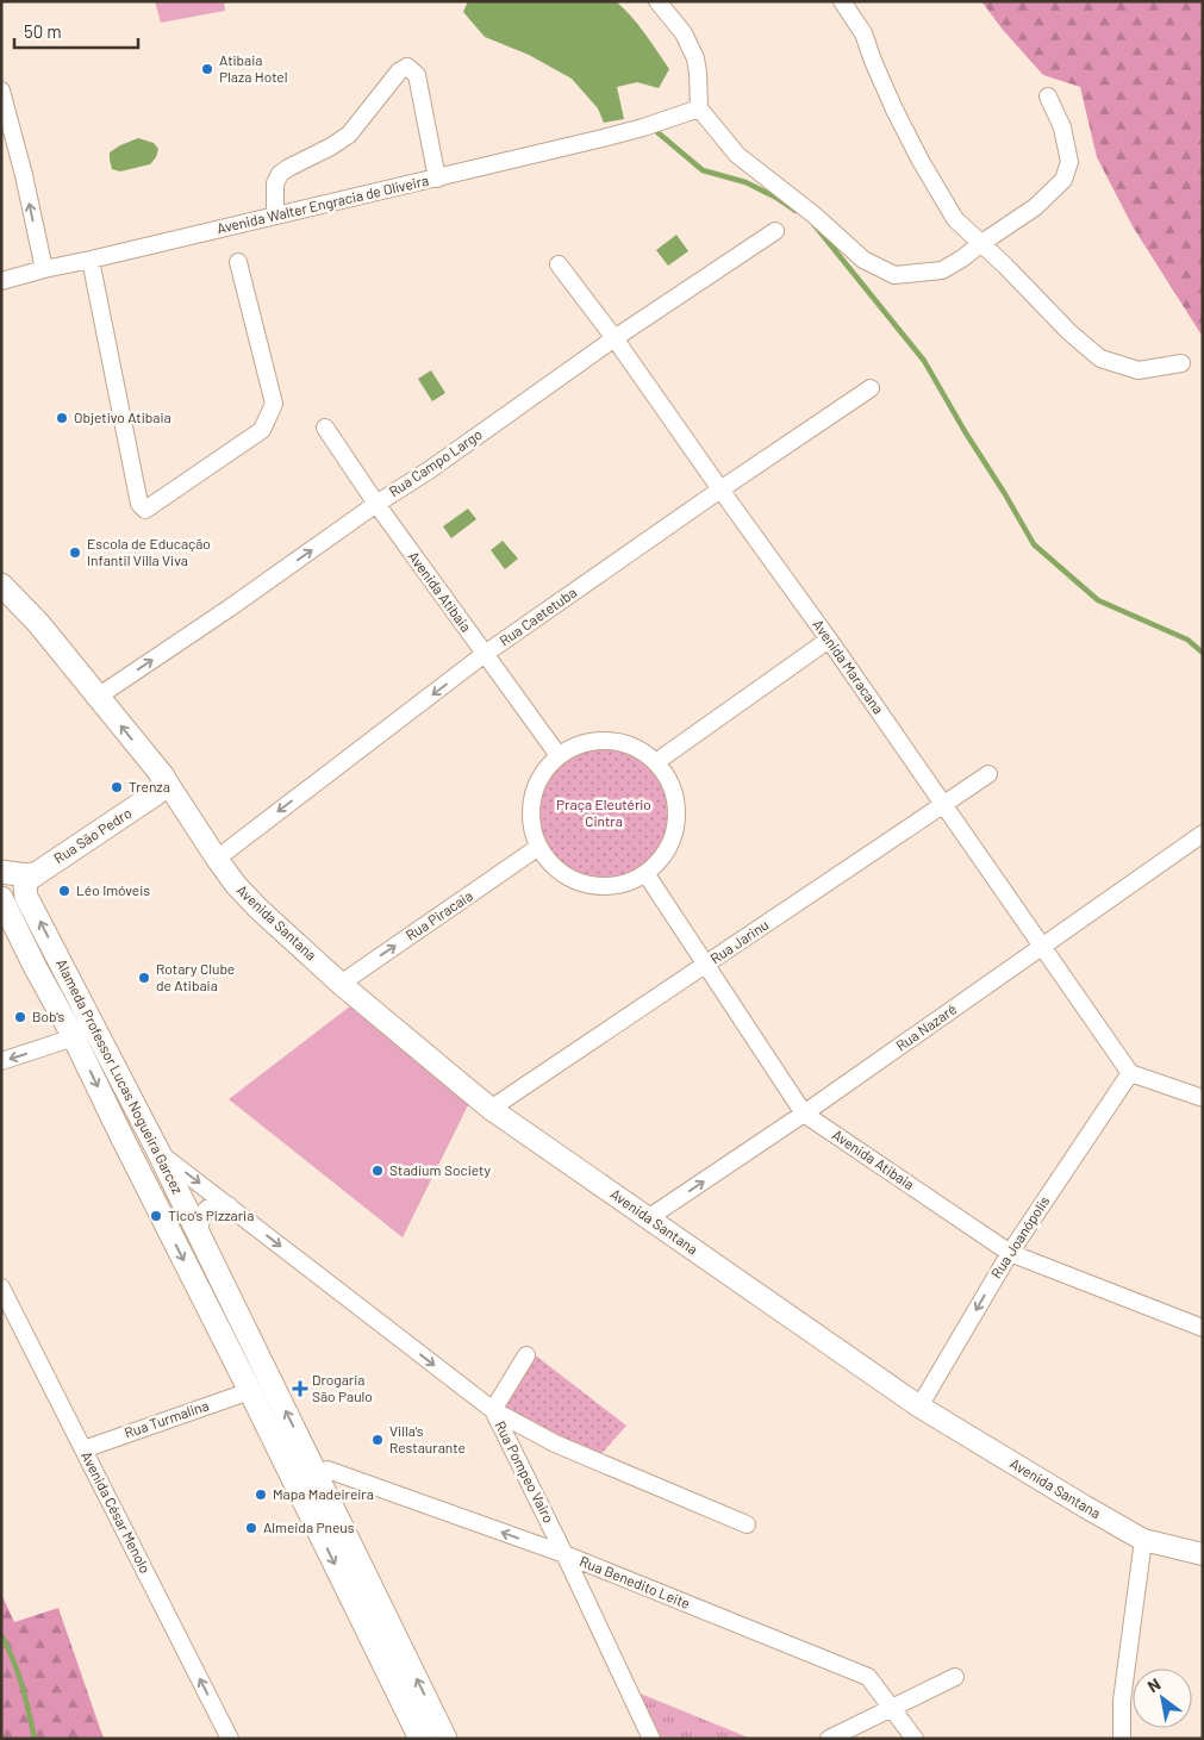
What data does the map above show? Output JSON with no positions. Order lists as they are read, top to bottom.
{
  "streets": {
    "main road": ["Rua São Pedro", "Avenida Santana", "Alameda Professor Lucas Nogueira Garcez"],
    "street": [
      "Avenida Walter Engracia de Oliveira",
      "Rua Campo Largo",
      "Avenida Atibaia",
      "Rua Caetetuba",
      "Avenida Maracana",
      "Rua Piracaia",
      "Rua Jarinu",
      "Rua Nazaré",
      "Rua Joanópolis",
      "Rua Turmalina",
      "Rua Pompeo Vairo",
      "Avenida César Menolo",
      "Rua Benedito Leite"
    ]
  },
  "crossings": [
    ["Rua Campo Largo", "Avenida Atibaia"],
    ["Rua Campo Largo", "Avenida Maracana"],
    ["Rua Campo Largo", "Avenida Santana"],
    ["Avenida Atibaia", "Rua Caetetuba"],
    ["Avenida Atibaia", "Rua Piracaia"],
    ["Avenida Atibaia", "Rua Jarinu"],
    ["Avenida Atibaia", "Rua Nazaré"],
    ["Avenida Atibaia", "Rua Joanópolis"],
    ["Rua Caetetuba", "Avenida Maracana"],
    ["Rua Caetetuba", "Avenida Santana"],
    ["Avenida Maracana", "Rua Jarinu"],
    ["Avenida Maracana", "Rua Nazaré"],
    ["Avenida Maracana", "Rua Joanópolis"],
    ["Rua São Pedro", "Avenida Santana"],
    ["Rua São Pedro", "Alameda Professor Lucas Nogueira Garcez"],
    ["Rua Piracaia", "Avenida Santana"],
    ["Avenida Santana", "Rua Jarinu"],
    ["Avenida Santana", "Rua Nazaré"],
    ["Avenida Santana", "Rua Joanópolis"],
    ["Alameda Professor Lucas Nogueira Garcez", "Rua Turmalina"],
    ["Alameda Professor Lucas Nogueira Garcez", "Rua Pompeo Vairo"],
    ["Alameda Professor Lucas Nogueira Garcez", "Rua Benedito Leite"],
    ["Rua Turmalina", "Avenida César Menolo"],
    ["Rua Pompeo Vairo", "Rua Benedito Leite"]
  ],
  "one_way": [
    "Rua Campo Largo",
    "Rua Caetetuba",
    "Rua Piracaia",
    "Rua Joanópolis",
    "Rua Pompeo Vairo",
    "Avenida César Menolo"
  ],
  "parks": ["Praça Eleutério Cintra"],
  "places": {
    "other": [
      "Atibaia Plaza Hotel",
      "Objetivo Atibaia",
      "Escola de Educação Infantil Villa Viva",
      "Trenza",
      "Léo Imóveis",
      "Rotary Clube de Atibaia",
      "Bob's",
      "Stadium Society",
      "Tico's Pizzaria",
      "Villa's Restaurante",
      "Mapa Madeireira",
      "Almeida Pneus"
    ],
    "health": ["Drogaria São Paulo"]
  },
  "scale_bar": "50 m",
  "north": "top left"
}
